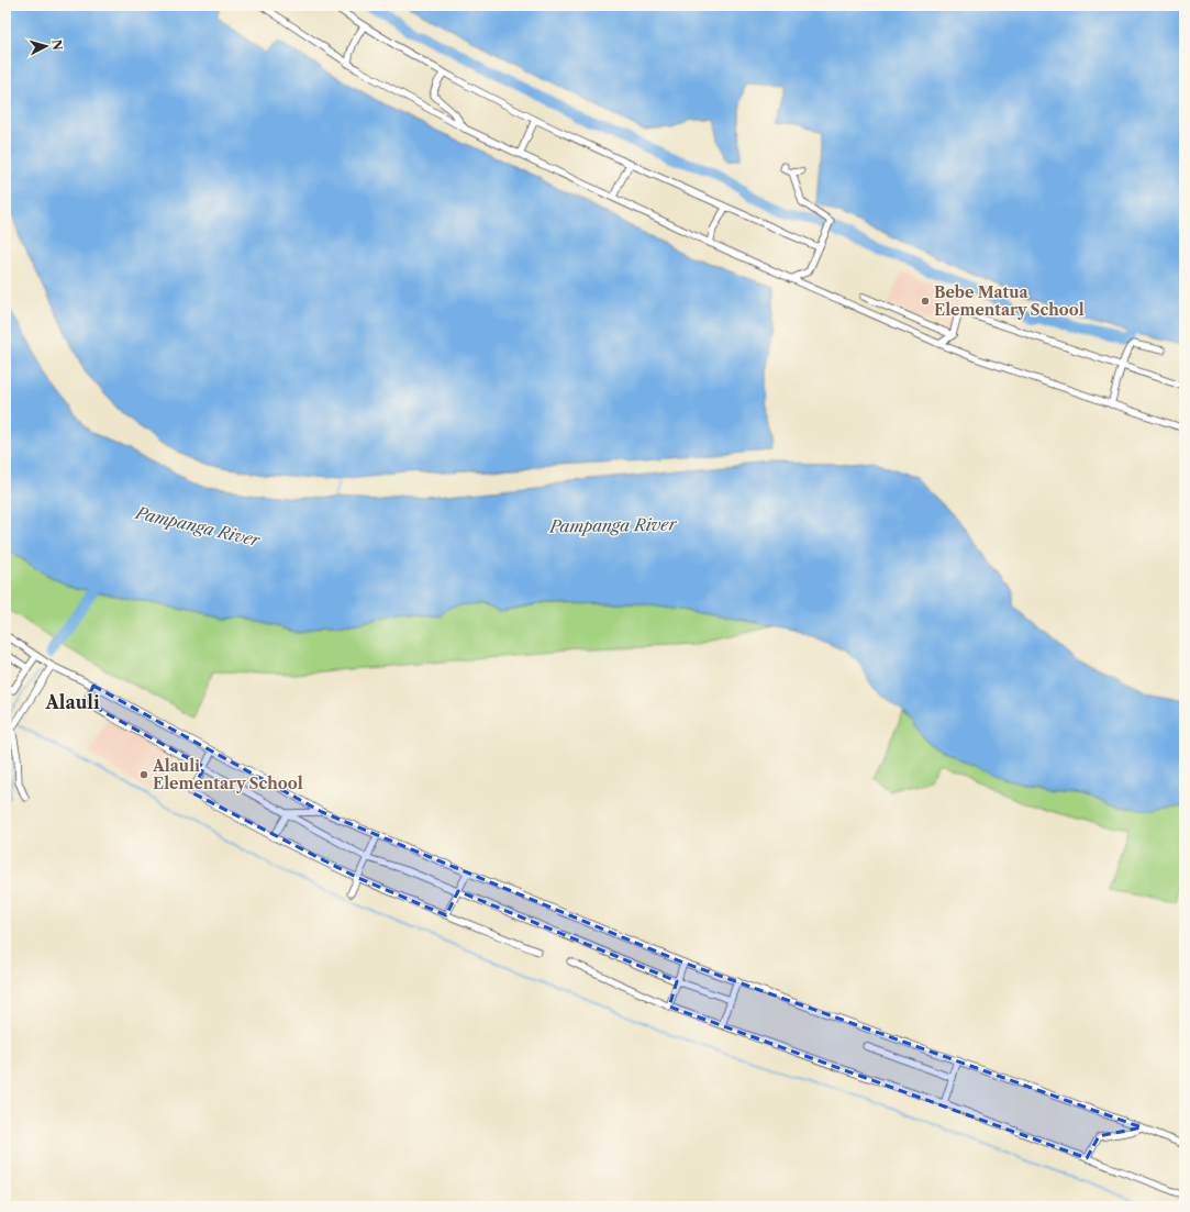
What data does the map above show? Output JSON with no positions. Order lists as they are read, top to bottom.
{
  "districts": ["Alauli"],
  "water": ["Pampanga River"],
  "places": ["Bebe Matua Elementary School", "Alauli Elementary School"],
  "north": "right"
}
